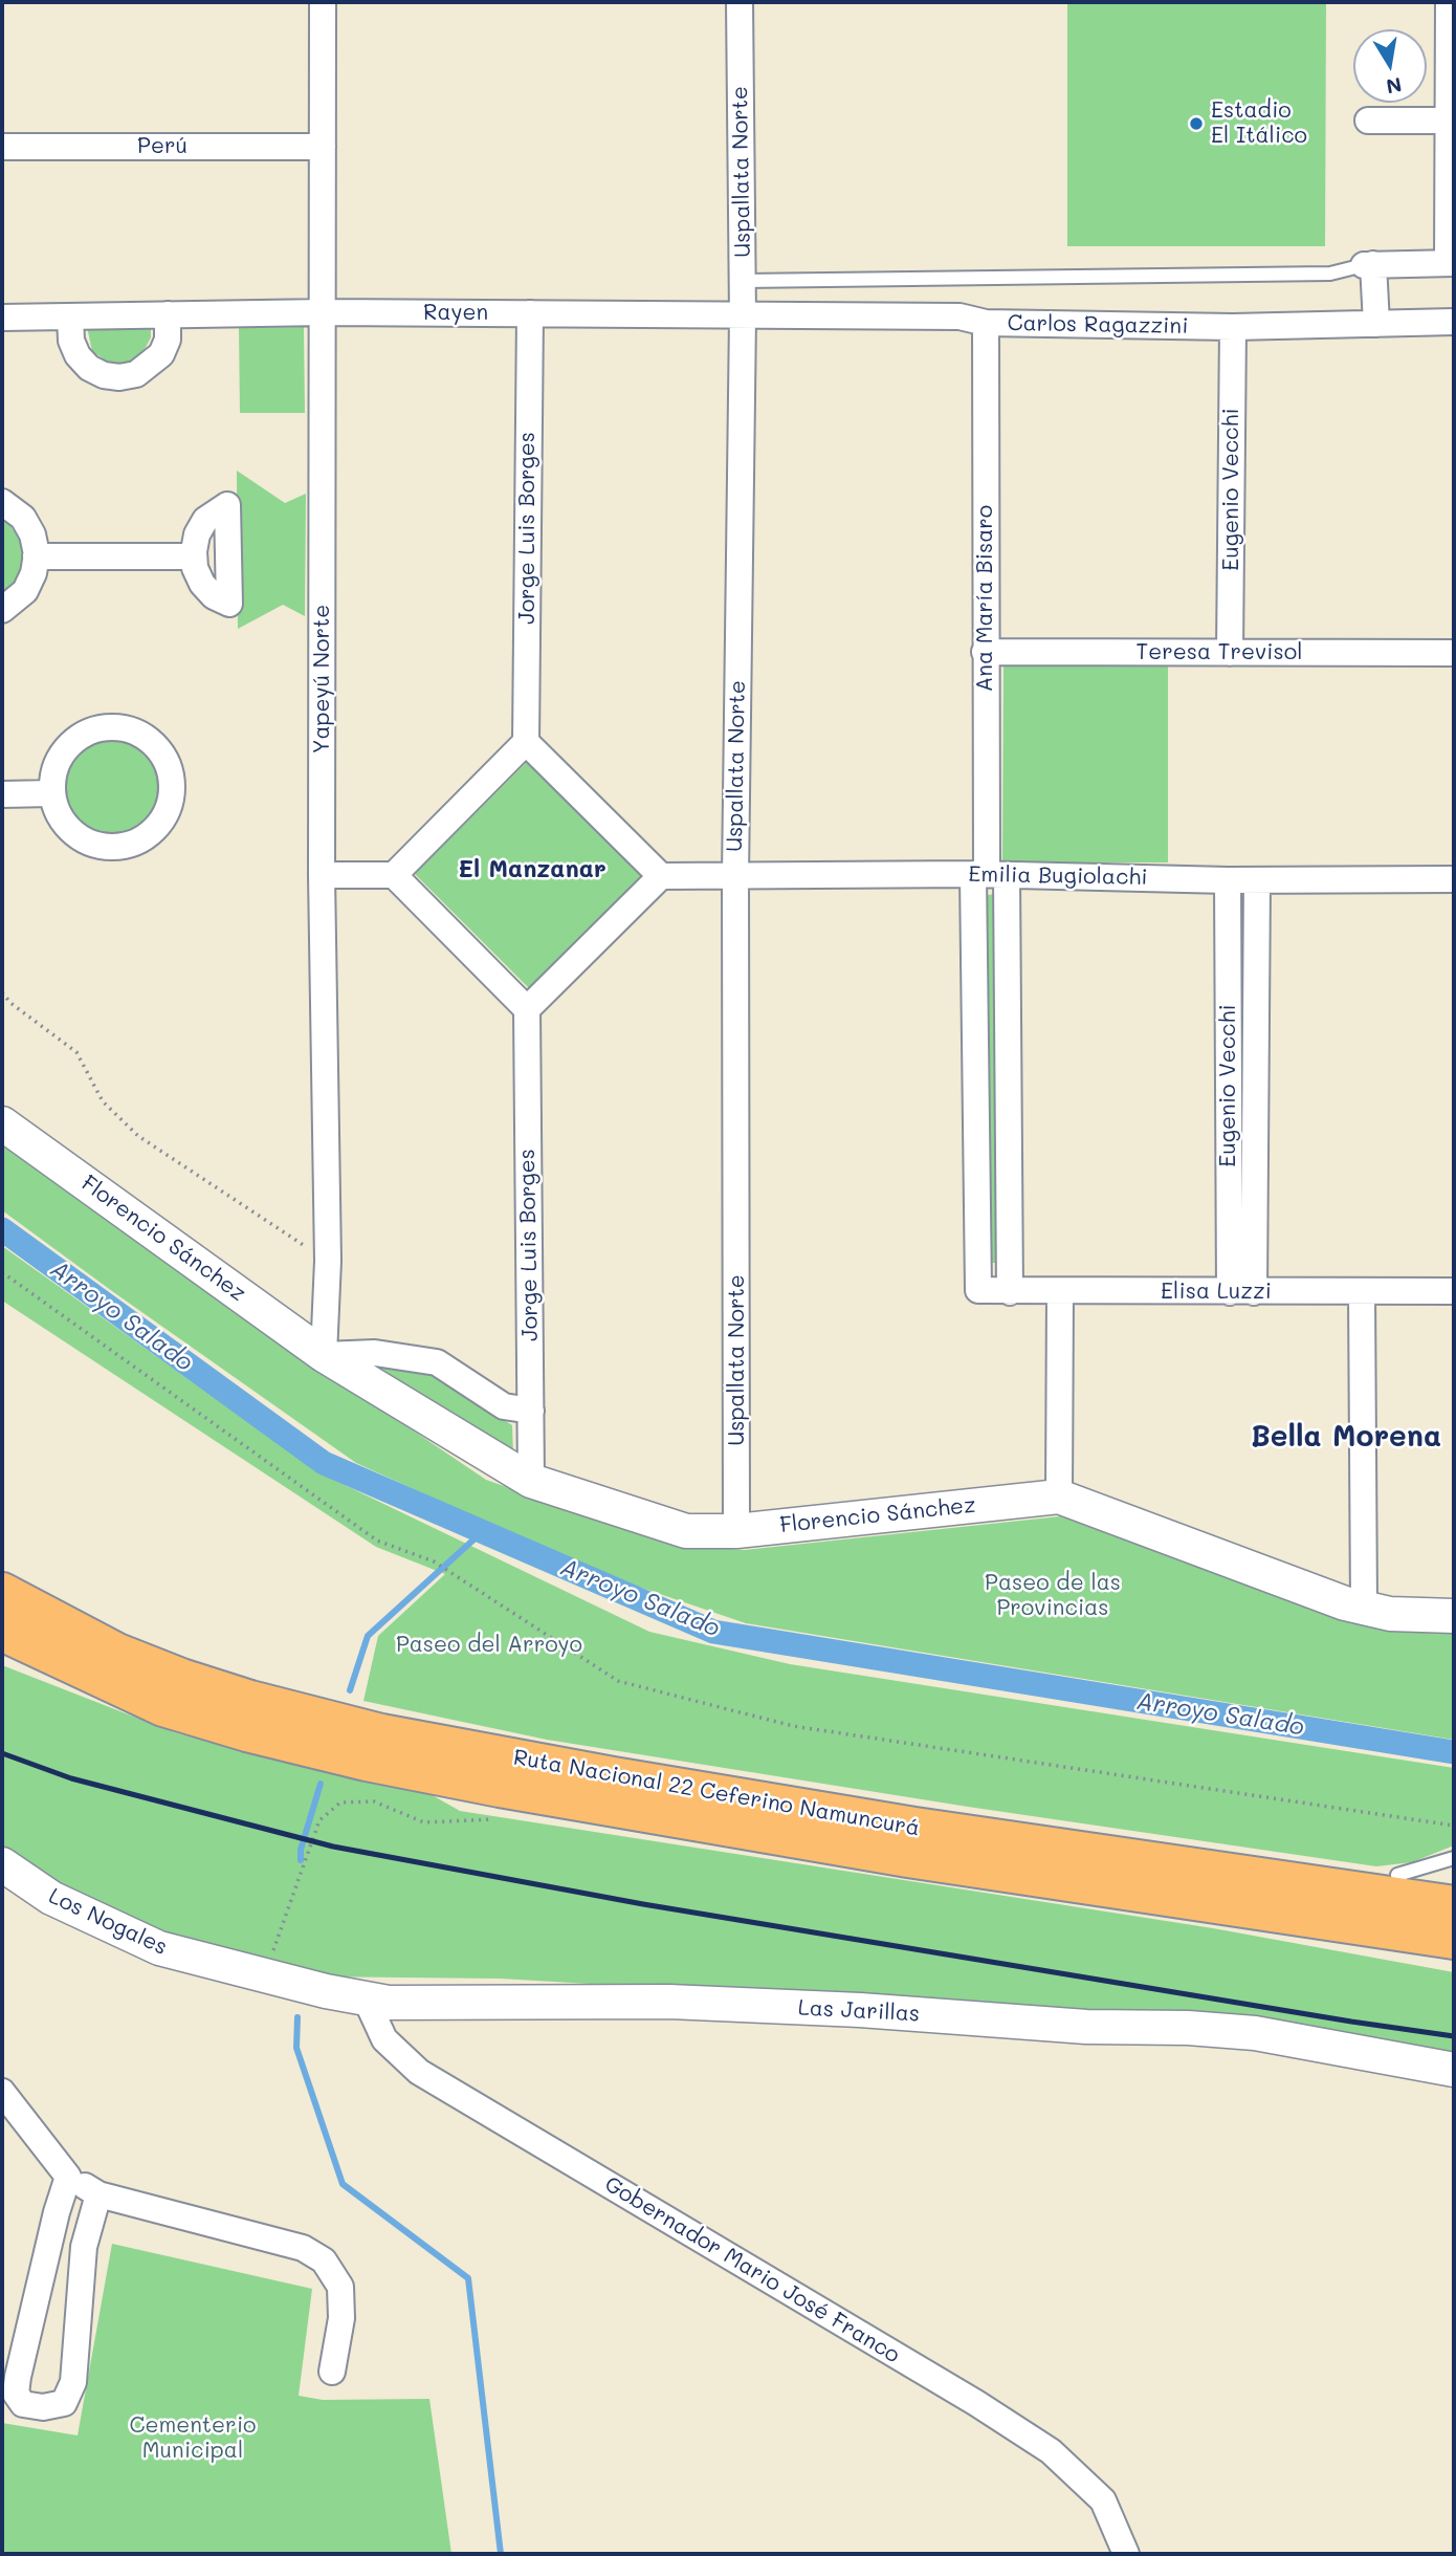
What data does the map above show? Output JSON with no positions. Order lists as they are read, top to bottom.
{
  "streets": {
    "highway": ["Ruta Nacional 22 Ceferino Namuncurá"],
    "street": [
      "Perú",
      "Uspallata Norte",
      "Rayen",
      "Carlos Ragazzini",
      "Eugenio Vecchi",
      "Jorge Luis Borges",
      "Ana María Bisaro",
      "Teresa Trevisol",
      "Yapeyú Norte",
      "Emilia Bugiolachi",
      "Florencio Sánchez",
      "Elisa Luzzi",
      "Los Nogales",
      "Las Jarillas",
      "Gobernador Mario José Franco"
    ]
  },
  "crossings": [
    ["Perú", "Yapeyú Norte"],
    ["Uspallata Norte", "Rayen"],
    ["Uspallata Norte", "Carlos Ragazzini"],
    ["Uspallata Norte", "Emilia Bugiolachi"],
    ["Uspallata Norte", "Florencio Sánchez"],
    ["Rayen", "Carlos Ragazzini"],
    ["Rayen", "Jorge Luis Borges"],
    ["Rayen", "Yapeyú Norte"],
    ["Carlos Ragazzini", "Eugenio Vecchi"],
    ["Carlos Ragazzini", "Ana María Bisaro"],
    ["Eugenio Vecchi", "Teresa Trevisol"],
    ["Eugenio Vecchi", "Emilia Bugiolachi"],
    ["Eugenio Vecchi", "Elisa Luzzi"],
    ["Jorge Luis Borges", "Florencio Sánchez"],
    ["Ana María Bisaro", "Teresa Trevisol"],
    ["Ana María Bisaro", "Emilia Bugiolachi"],
    ["Ana María Bisaro", "Elisa Luzzi"],
    ["Yapeyú Norte", "Florencio Sánchez"],
    ["Los Nogales", "Las Jarillas"],
    ["Las Jarillas", "Gobernador Mario José Franco"]
  ],
  "districts": ["El Manzanar", "Bella Morena"],
  "water": ["Arroyo Salado"],
  "parks": ["Paseo de las Provincias", "Paseo del Arroyo", "Cementerio Municipal"],
  "places": ["Estadio El Itálico"],
  "north": "bottom"
}
